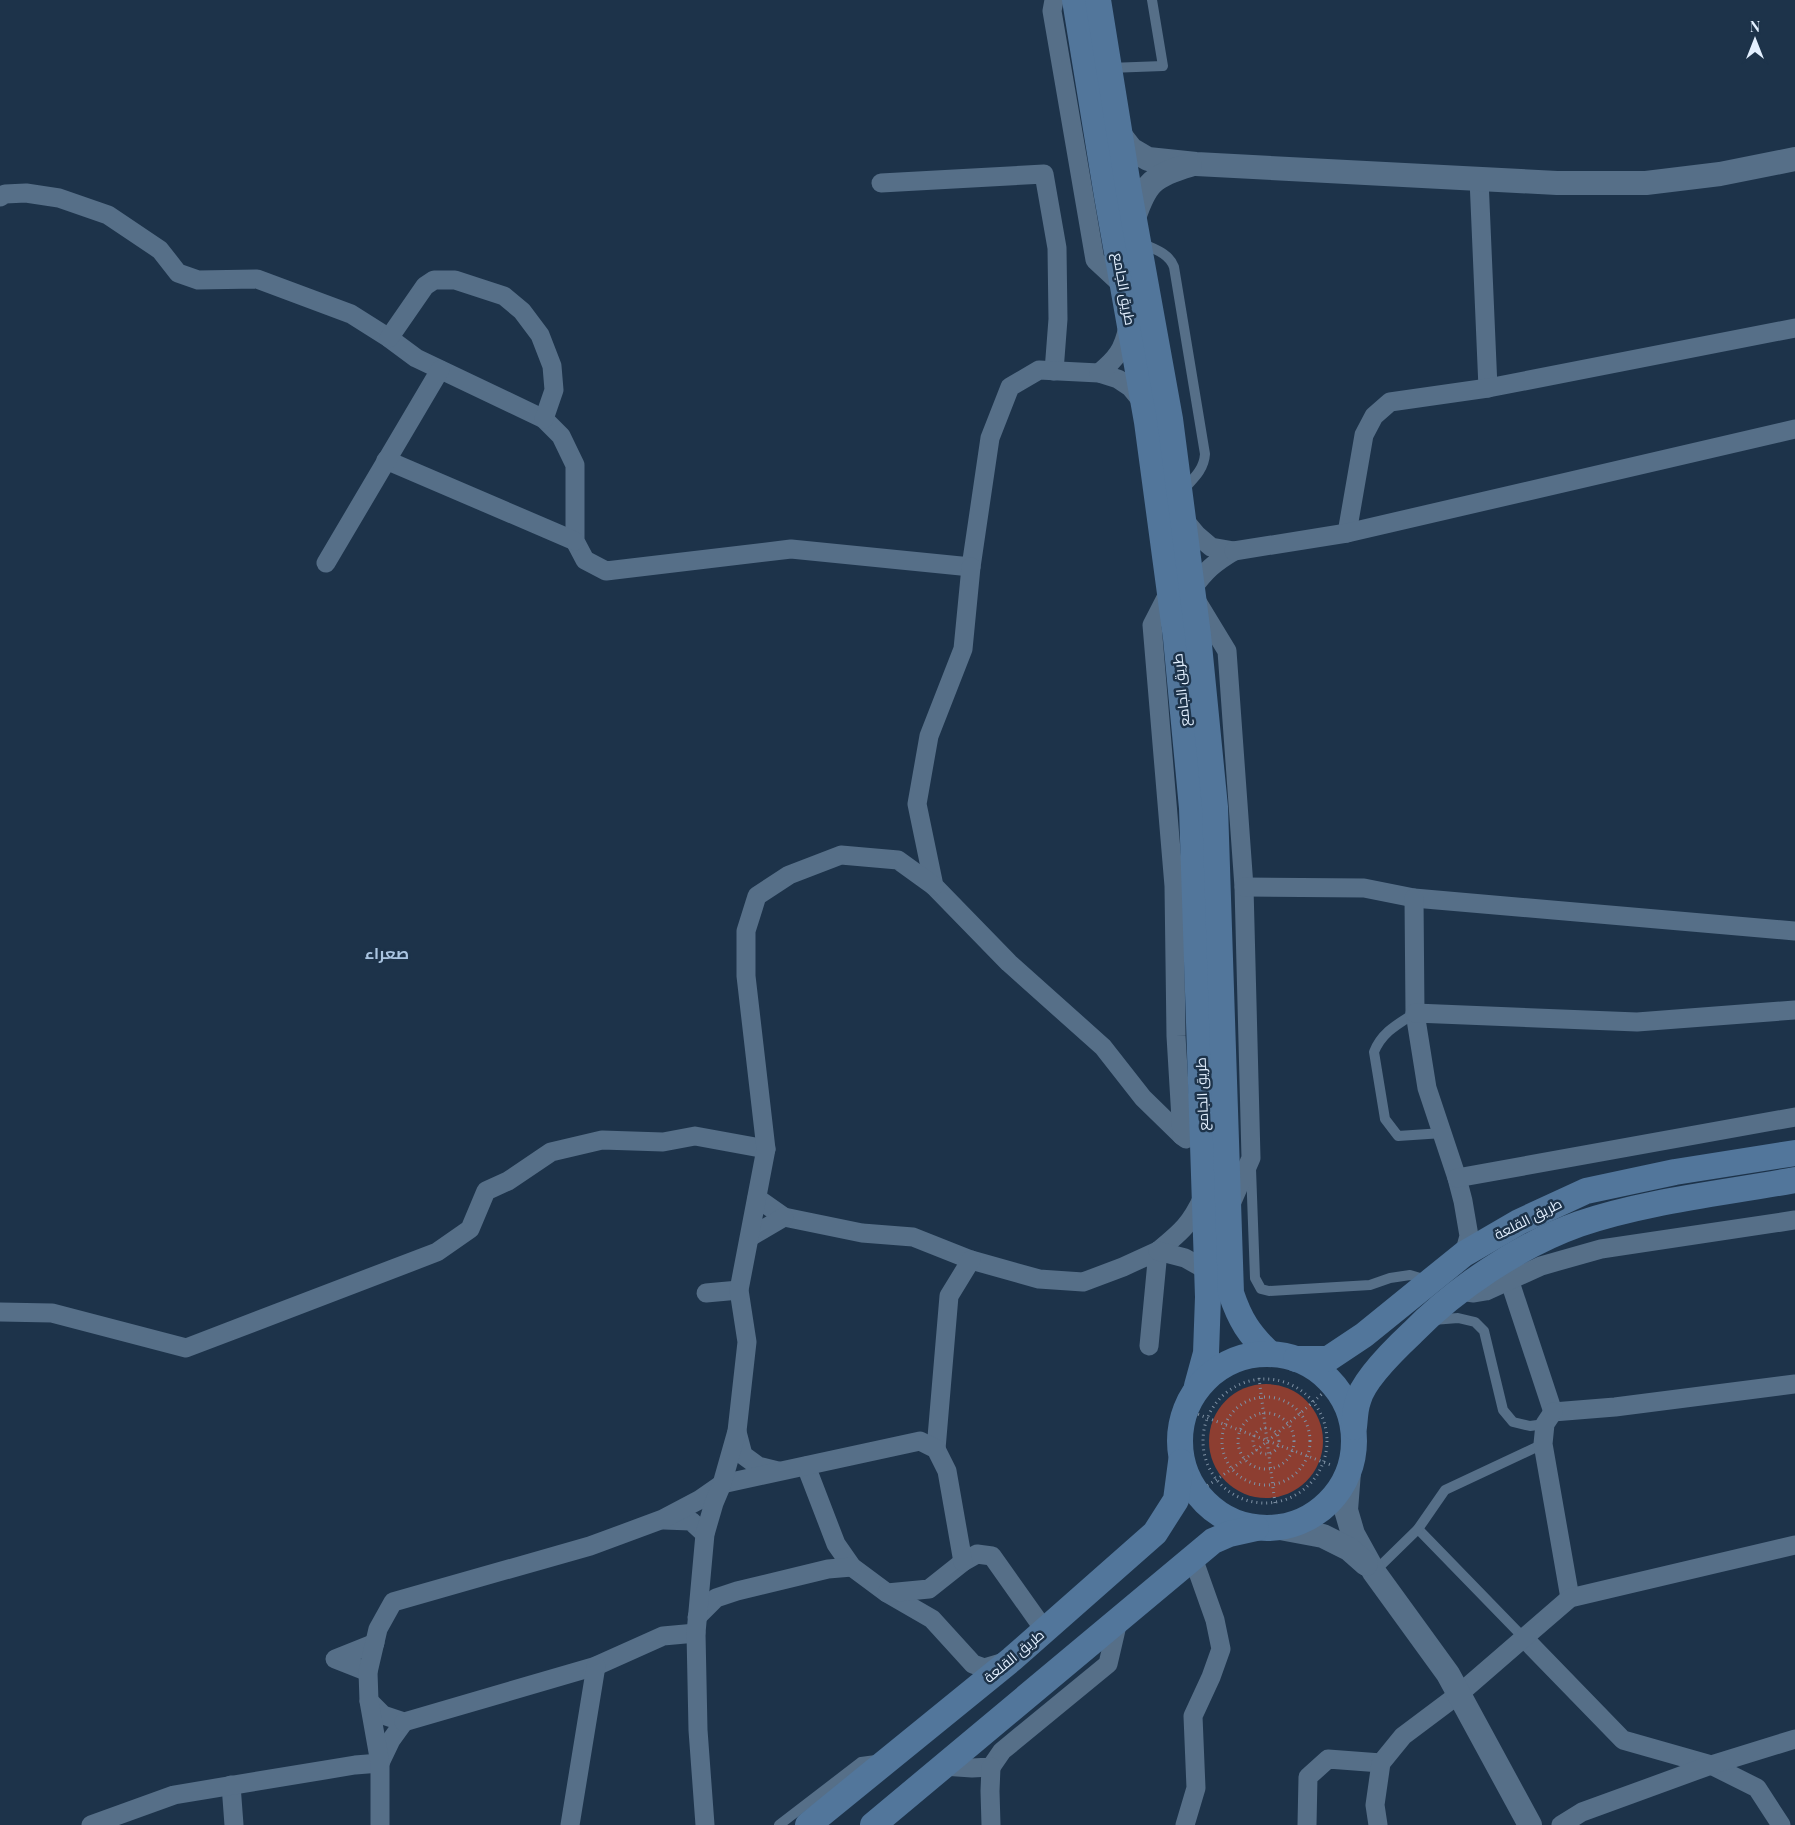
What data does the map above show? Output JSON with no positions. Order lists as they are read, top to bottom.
{
  "streets": {
    "main road": ["طريق الجامع", "طريق القلعة"]
  },
  "districts": ["صعراء"],
  "north": "top"
}
